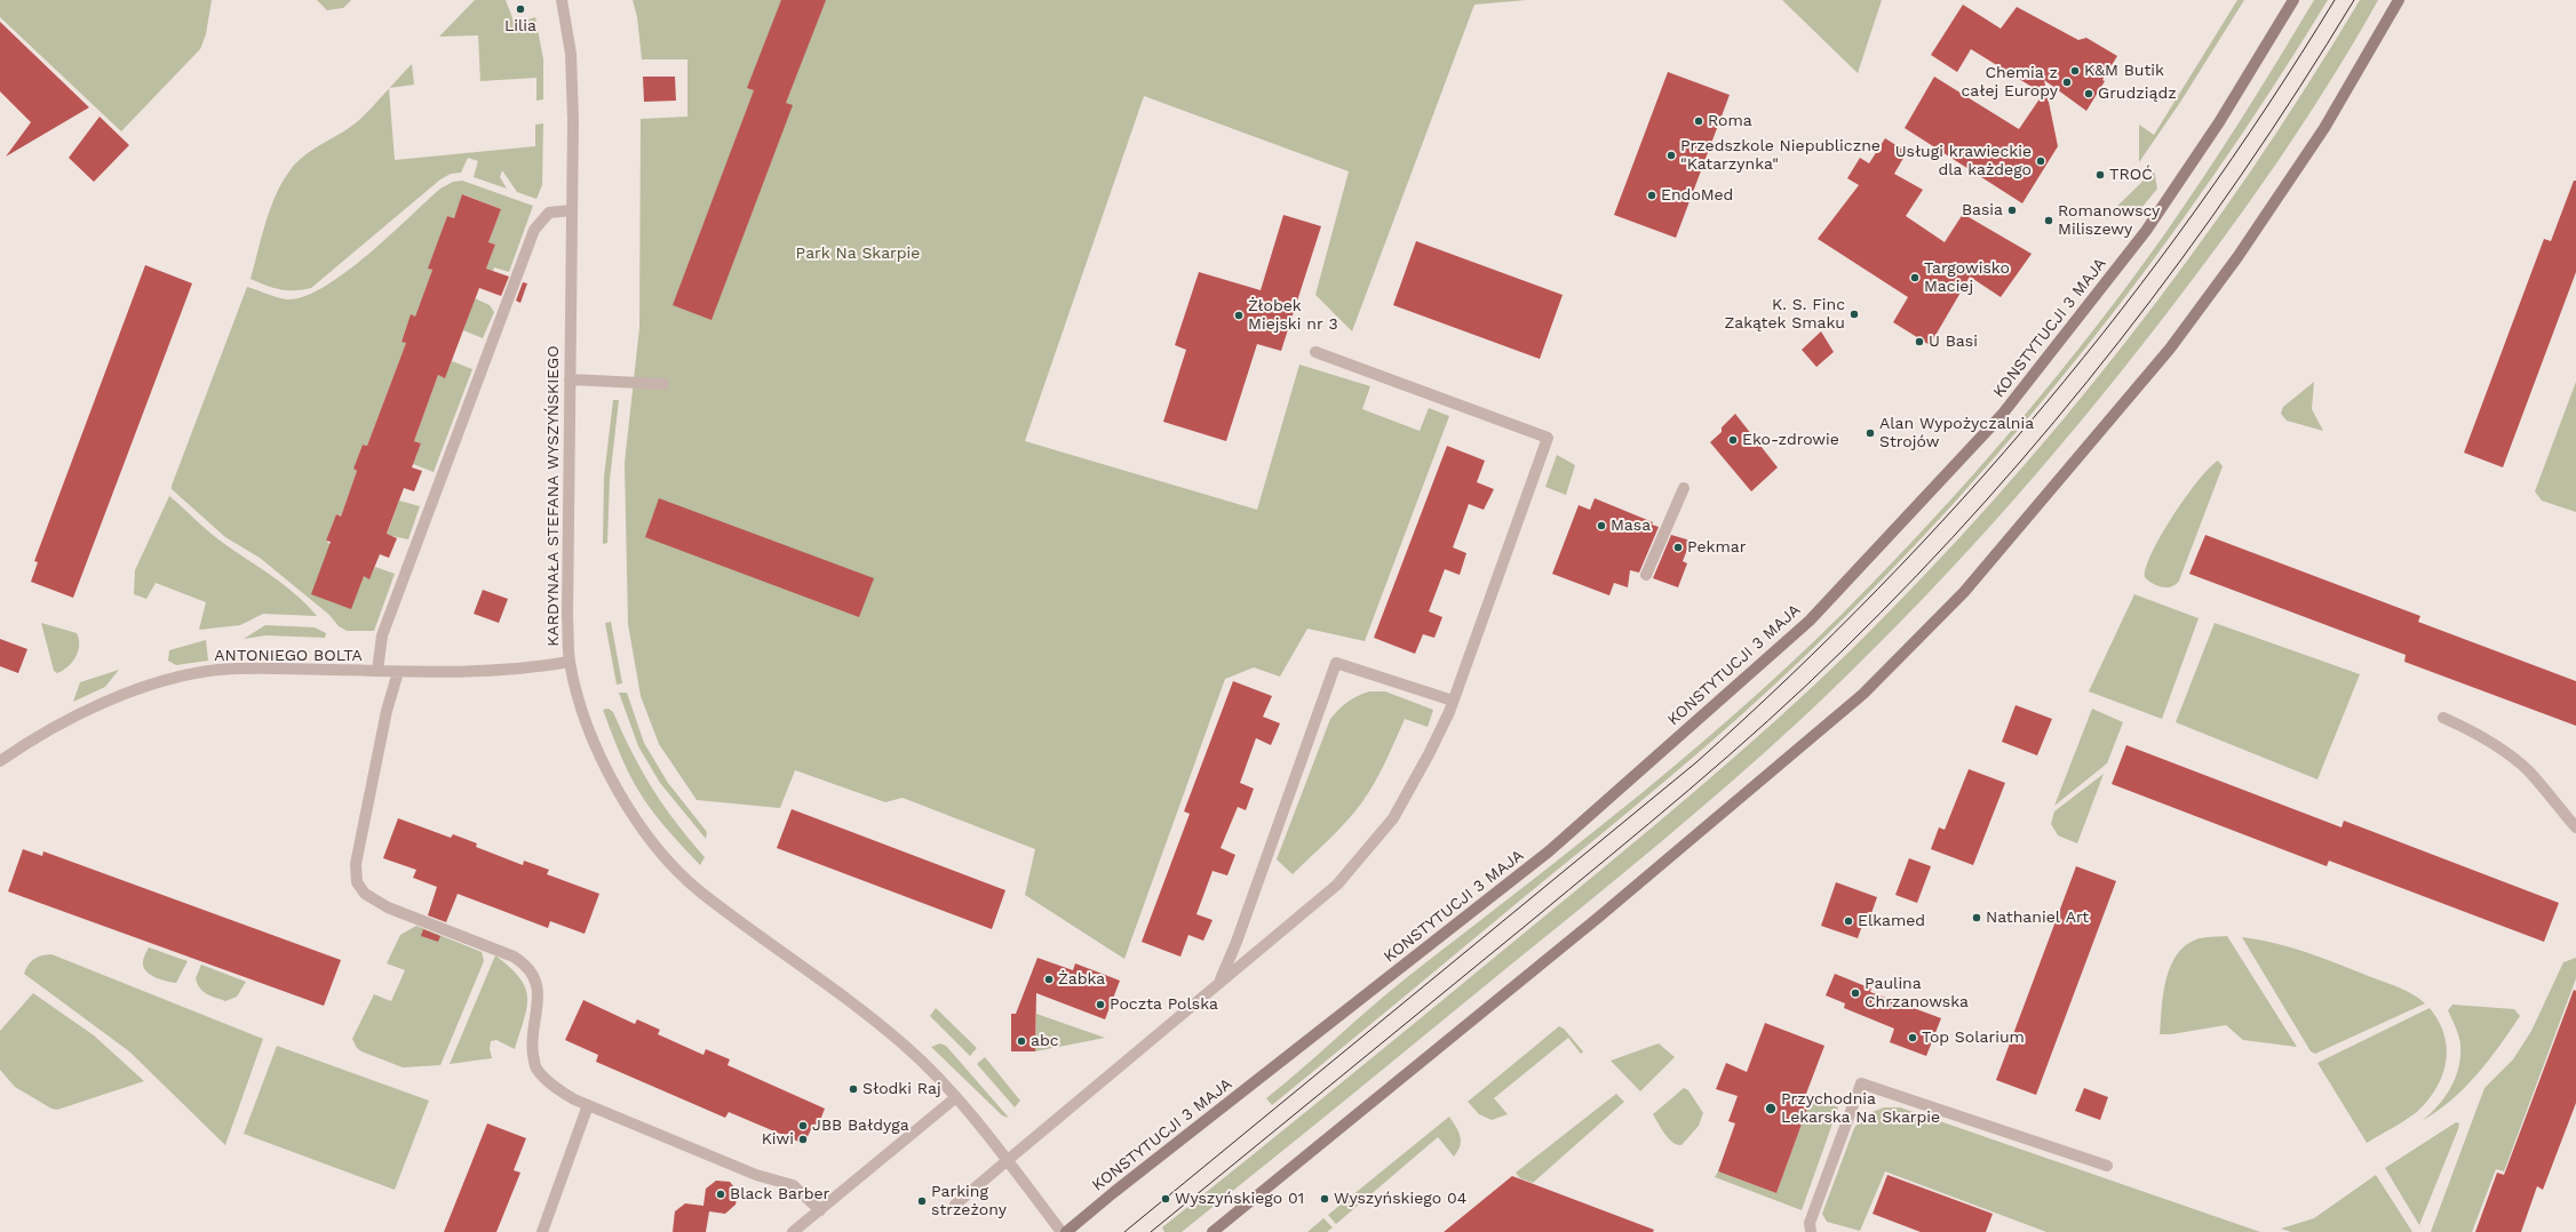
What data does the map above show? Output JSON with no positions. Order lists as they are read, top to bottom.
{
  "streets": {
    "street": ["KONSTYTUCJI 3 MAJA", "KARDYNAŁA STEFANA WYSZYŃSKIEGO", "ANTONIEGO BOLTA"]
  },
  "crossings": [
    ["KARDYNAŁA STEFANA WYSZYŃSKIEGO", "ANTONIEGO BOLTA"]
  ],
  "parks": ["Park Na Skarpie"],
  "places": [
    "Lilia",
    "K&M Butik",
    "Chemia z całej Europy",
    "Grudziądz",
    "Roma",
    "Przedszkole Niepubliczne \"Katarzynka\"",
    "Usługi krawieckie dla każdego",
    "TROĆ",
    "EndoMed",
    "Basia",
    "Romanowscy Miliszewy",
    "Targowisko Maciej",
    "K. S. Finc Zakątek Smaku",
    "Żłobek Miejski nr 3",
    "U Basi",
    "Alan Wypożyczalnia Strojów",
    "Eko-zdrowie",
    "Masa",
    "Pekmar",
    "Nathaniel Art",
    "Elkamed",
    "Żabka",
    "Paulina Chrzanowska",
    "Poczta Polska",
    "Top Solarium",
    "abc",
    "Słodki Raj",
    "Przychodnia Lekarska Na Skarpie",
    "JBB Bałdyga",
    "Kiwi",
    "Black Barber",
    "Wyszyńskiego 01",
    "Wyszyńskiego 04",
    "Parking strzeżony"
  ]
}
